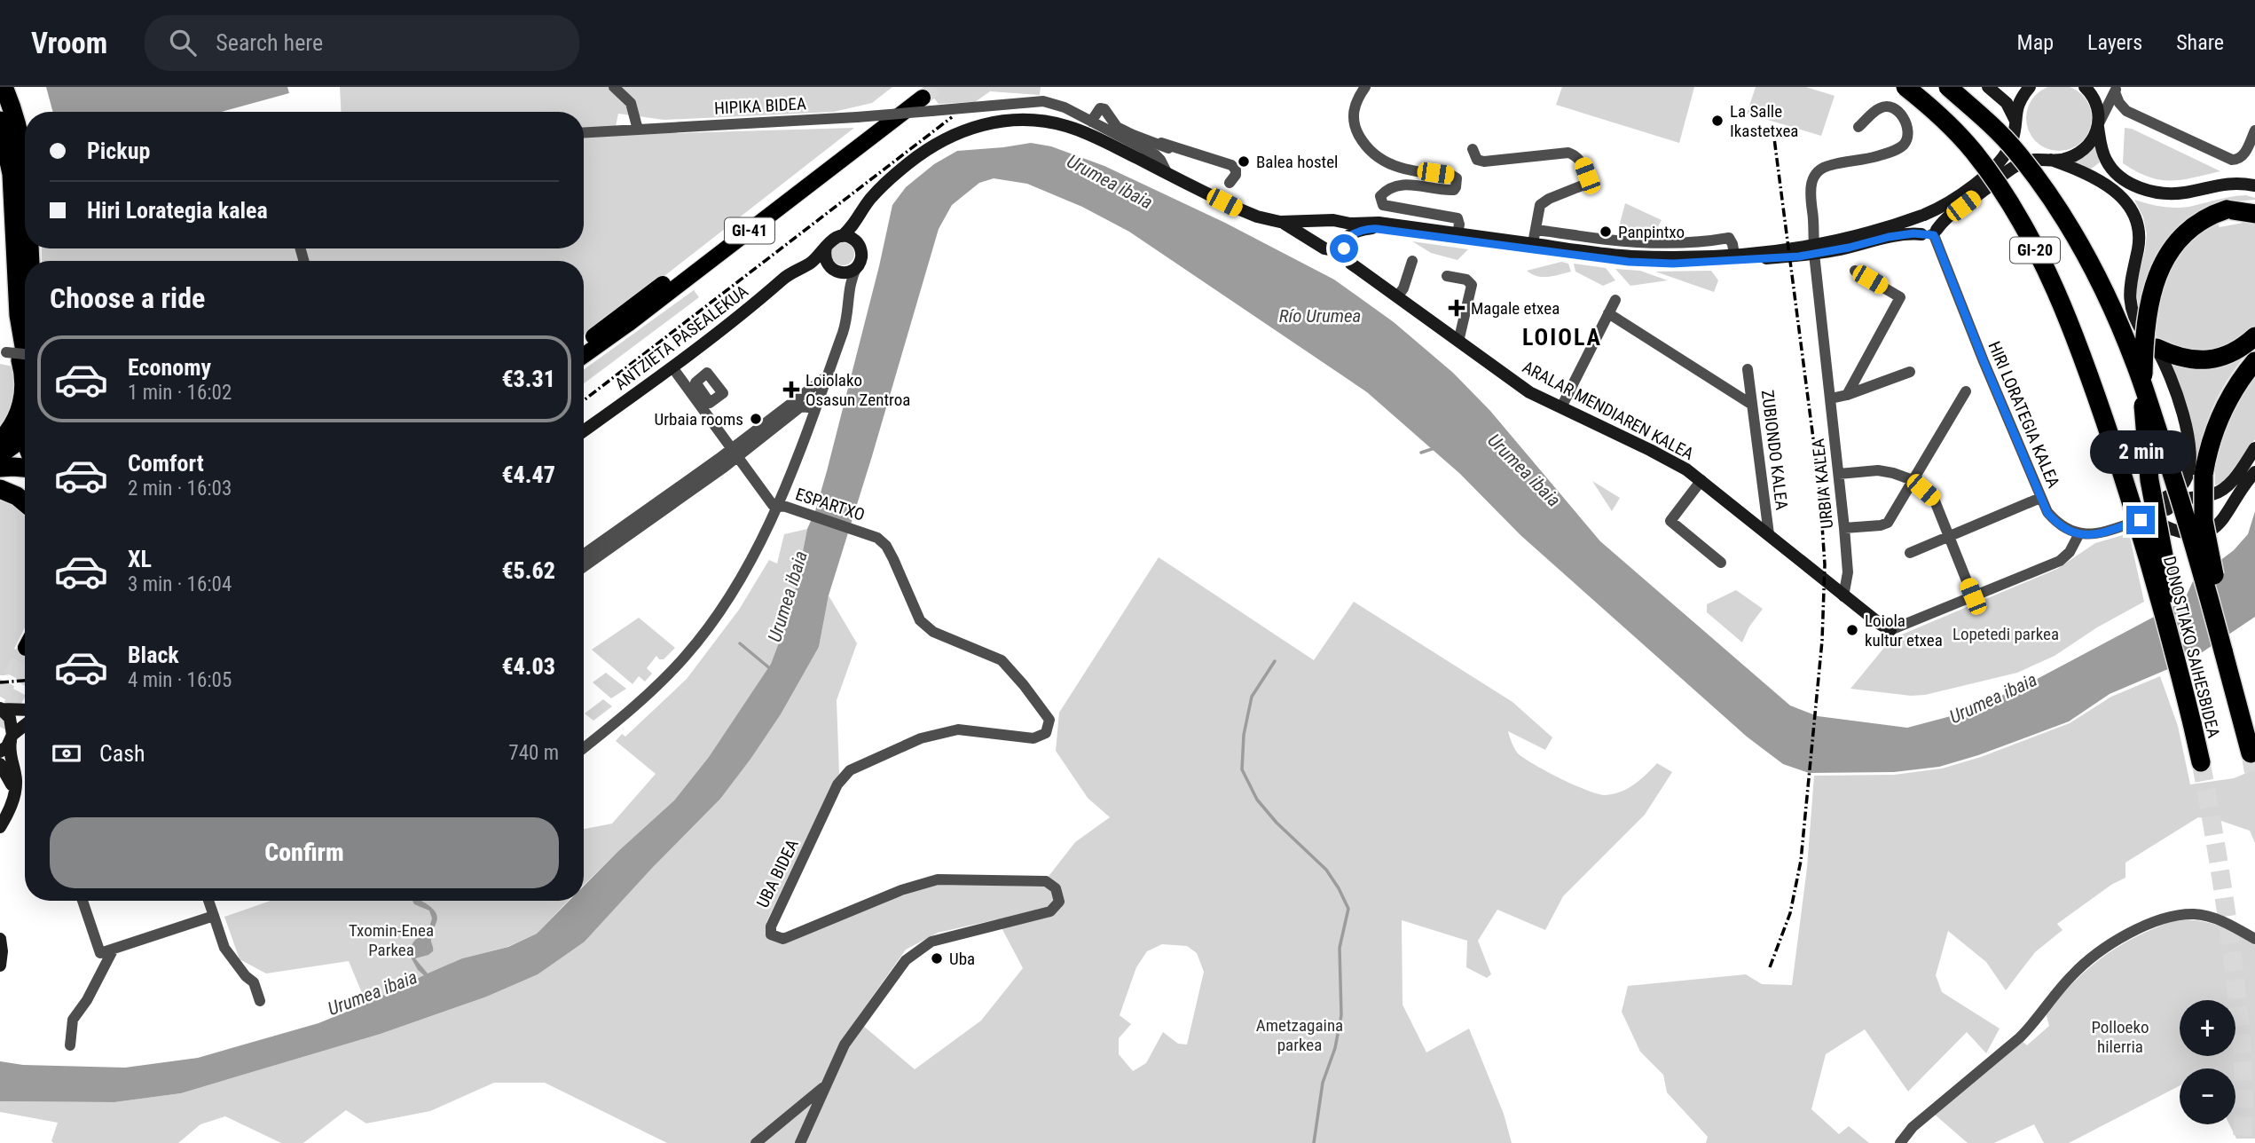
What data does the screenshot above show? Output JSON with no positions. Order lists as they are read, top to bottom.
{
  "streets": {
    "highway": ["GI-20", "DONOSTIAKO SAIHESBIDEA"],
    "main road": ["GI-41", "ANTZIETA PASEALEKUA", "ARALAR MENDIAREN KALEA"],
    "street": [
      "HIPIKA BIDEA",
      "HIRI LORATEGIA KALEA",
      "ZUBIONDO KALEA",
      "URBIA KALEA",
      "ESPARTXO",
      "UBA BIDEA"
    ]
  },
  "crossings": [
    ["HIPIKA BIDEA", "GI-41"],
    ["ARALAR MENDIAREN KALEA", "ZUBIONDO KALEA"],
    ["ARALAR MENDIAREN KALEA", "URBIA KALEA"],
    ["ESPARTXO", "UBA BIDEA"]
  ],
  "districts": ["LOIOLA"],
  "water": ["Urumea ibaia", "Río Urumea"],
  "parks": [
    "Lopetedi parkea",
    "Txomin-Enea Parkea",
    "Ametzagaina parkea",
    "Polloeko hilerria"
  ],
  "places": {
    "other": [
      "La Salle Ikastetxea",
      "Balea hostel",
      "Panpintxo",
      "Urbaia rooms",
      "Loiola kultur etxea",
      "Uba"
    ],
    "health": ["Magale etxea", "Loiolako Osasun Zentroa"]
  },
  "page": {
    "header": "Vroom",
    "search": "Search here",
    "nav": ["Map", "Layers", "Share"],
    "banner": ["Pickup", "Hiri Lorategia kalea"],
    "heading": "Choose a ride",
    "list": [
      {
        "name": "Economy",
        "note": "1 min · 16:02",
        "value": "€3.31"
      },
      {
        "name": "Comfort",
        "note": "2 min · 16:03",
        "value": "€4.47"
      },
      {
        "name": "XL",
        "note": "3 min · 16:04",
        "value": "€5.62"
      },
      {
        "name": "Black",
        "note": "4 min · 16:05",
        "value": "€4.03"
      }
    ],
    "bubble": "2 min",
    "pay": ["Cash", "740 m"],
    "buttons": "Confirm",
    "map_buttons": ["+", "−"]
  }
}
